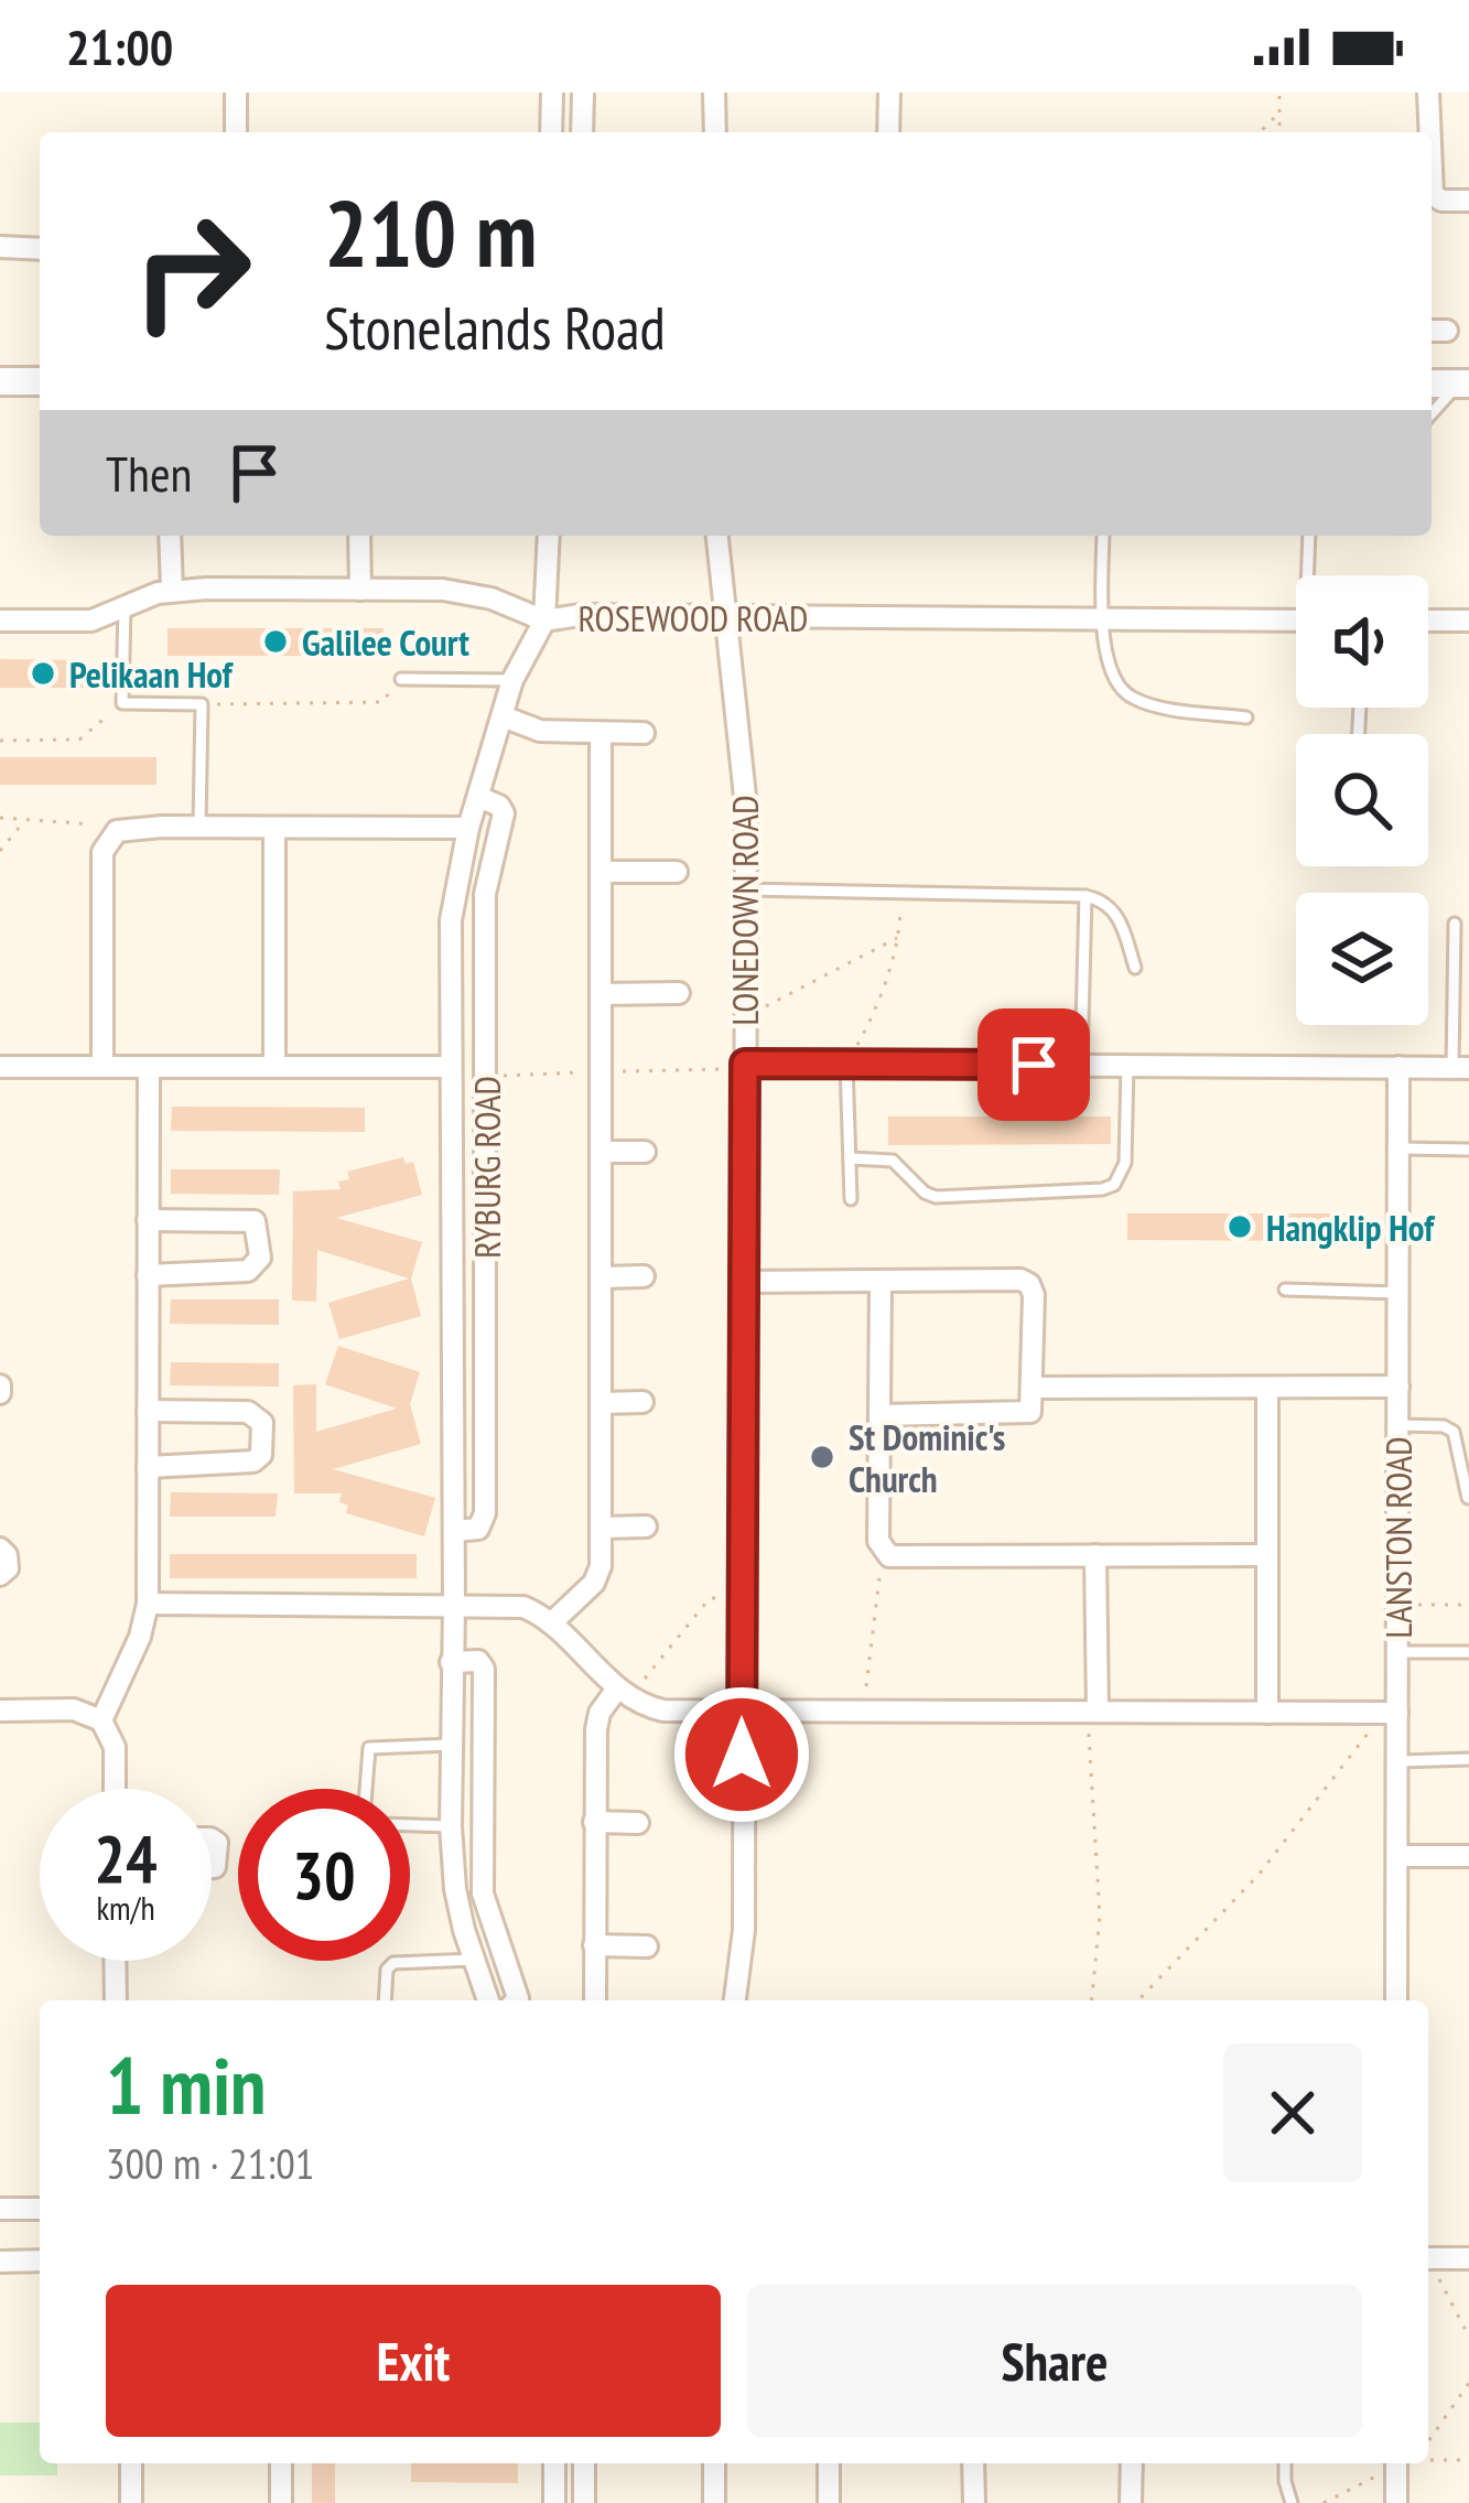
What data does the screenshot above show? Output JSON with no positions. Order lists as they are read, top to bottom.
{
  "streets": {
    "street": [
      "ROSEWOOD ROAD",
      "LONEDOWN ROAD",
      "RYBURG ROAD",
      "LANSTON ROAD"
    ]
  },
  "crossings": [
    ["ROSEWOOD ROAD", "LONEDOWN ROAD"],
    ["ROSEWOOD ROAD", "RYBURG ROAD"]
  ],
  "places": [
    "Galilee Court",
    "Pelikaan Hof",
    "Hangklip Hof",
    "St Dominic's Church"
  ],
  "page": {
    "status": "21:00",
    "turn": ["210 m", "Stonelands Road"],
    "then": "Then",
    "speed": "24 km/h",
    "limit": "30",
    "heading": ["1 min", "300 m · 21:01"],
    "buttons": ["Exit", "Share"]
  }
}
